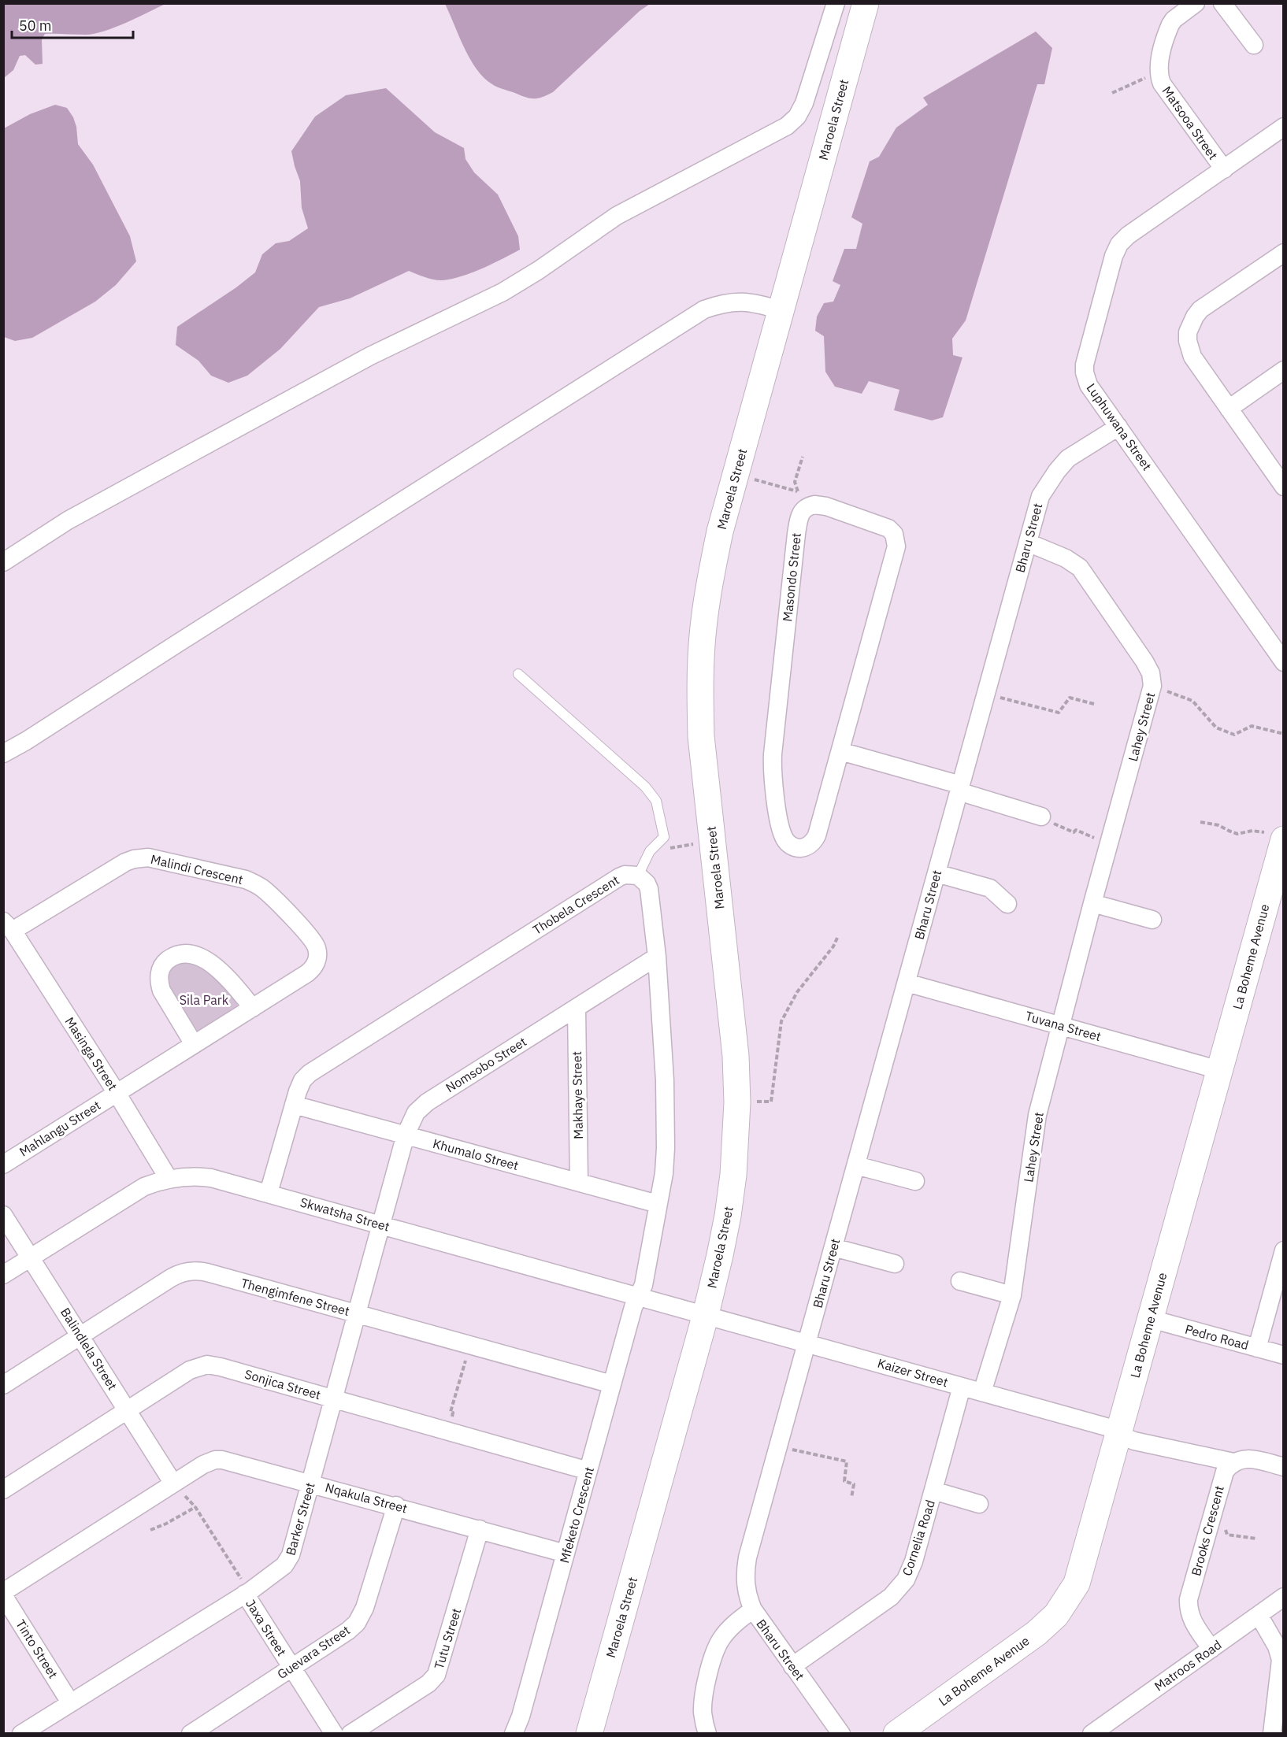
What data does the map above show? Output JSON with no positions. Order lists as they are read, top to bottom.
{
  "streets": {
    "street": [
      "Maroela Street",
      "Matsooa Street",
      "Luphuwana Street",
      "Bharu Street",
      "Masondo Street",
      "Lahey Street",
      "Malindi Crescent",
      "Thobela Crescent",
      "La Boheme Avenue",
      "Tuvana Street",
      "Masinga Street",
      "Nomsobo Street",
      "Makhaye Street",
      "Mahlangu Street",
      "Khumalo Street",
      "Skwatsha Street",
      "Thengimfene Street",
      "Pedro Road",
      "Balindlela Street",
      "Kaizer Street",
      "Sonjica Street",
      "Nqakula Street",
      "Mfeketo Crescent",
      "Barker Street",
      "Brooks Crescent",
      "Cornelia Road",
      "Jaxa Street",
      "Tutu Street",
      "Tinto Street",
      "Guevara Street",
      "Matroos Road"
    ]
  },
  "crossings": [
    ["Maroela Street", "Skwatsha Street"],
    ["Maroela Street", "Kaizer Street"],
    ["Matsooa Street", "Luphuwana Street"],
    ["Luphuwana Street", "Bharu Street"],
    ["Bharu Street", "Lahey Street"],
    ["Bharu Street", "Tuvana Street"],
    ["Bharu Street", "Kaizer Street"],
    ["Bharu Street", "Cornelia Road"],
    ["Lahey Street", "Tuvana Street"],
    ["Lahey Street", "Kaizer Street"],
    ["Malindi Crescent", "Masinga Street"],
    ["Malindi Crescent", "Mahlangu Street"],
    ["Thobela Crescent", "Nomsobo Street"],
    ["Thobela Crescent", "Khumalo Street"],
    ["Thobela Crescent", "Skwatsha Street"],
    ["Thobela Crescent", "Mfeketo Crescent"],
    ["La Boheme Avenue", "Tuvana Street"],
    ["La Boheme Avenue", "Pedro Road"],
    ["La Boheme Avenue", "Kaizer Street"],
    ["Masinga Street", "Mahlangu Street"],
    ["Masinga Street", "Skwatsha Street"],
    ["Nomsobo Street", "Makhaye Street"],
    ["Nomsobo Street", "Khumalo Street"],
    ["Nomsobo Street", "Skwatsha Street"],
    ["Nomsobo Street", "Barker Street"],
    ["Makhaye Street", "Khumalo Street"],
    ["Skwatsha Street", "Balindlela Street"],
    ["Skwatsha Street", "Kaizer Street"],
    ["Skwatsha Street", "Mfeketo Crescent"],
    ["Skwatsha Street", "Barker Street"],
    ["Thengimfene Street", "Balindlela Street"],
    ["Thengimfene Street", "Mfeketo Crescent"],
    ["Thengimfene Street", "Barker Street"],
    ["Balindlela Street", "Sonjica Street"],
    ["Balindlela Street", "Nqakula Street"],
    ["Kaizer Street", "Brooks Crescent"],
    ["Kaizer Street", "Cornelia Road"],
    ["Sonjica Street", "Mfeketo Crescent"],
    ["Sonjica Street", "Barker Street"],
    ["Nqakula Street", "Mfeketo Crescent"],
    ["Nqakula Street", "Barker Street"],
    ["Nqakula Street", "Tutu Street"],
    ["Nqakula Street", "Tinto Street"],
    ["Nqakula Street", "Guevara Street"],
    ["Barker Street", "Jaxa Street"],
    ["Barker Street", "Tinto Street"],
    ["Brooks Crescent", "Matroos Road"],
    ["Jaxa Street", "Guevara Street"]
  ],
  "parks": ["Sila Park"],
  "scale_bar": "50 m"
}
